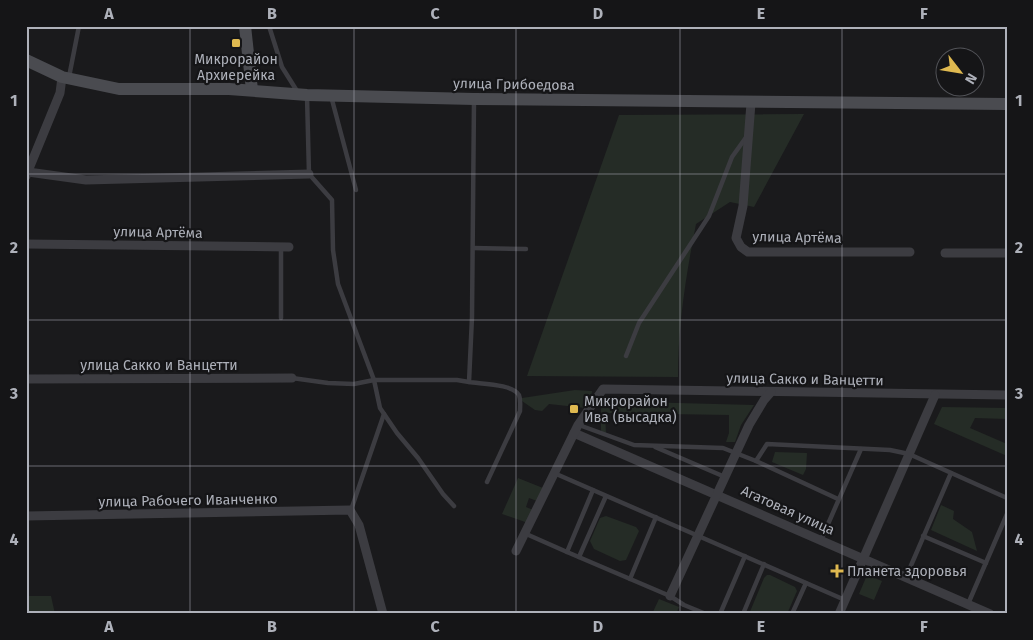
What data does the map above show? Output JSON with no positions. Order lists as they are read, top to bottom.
{
  "streets": {
    "street": [
      "улица Грибоедова",
      "улица Артёма",
      "улица Сакко и Ванцетти",
      "улица Рабочего Иванченко",
      "Агатовая улица"
    ]
  },
  "crossings": [
    ["улица Грибоедова", "улица Артёма"],
    ["улица Сакко и Ванцетти", "Агатовая улица"]
  ],
  "places": {
    "transit": ["Микрорайон Архиерейка", "Микрорайон Ива (высадка)"],
    "health": ["Планета здоровья"]
  },
  "north": "bottom right",
  "grid": {
    "columns": [
      "A",
      "B",
      "C",
      "D",
      "E",
      "F"
    ],
    "rows": [
      "1",
      "2",
      "3",
      "4"
    ]
  }
}
